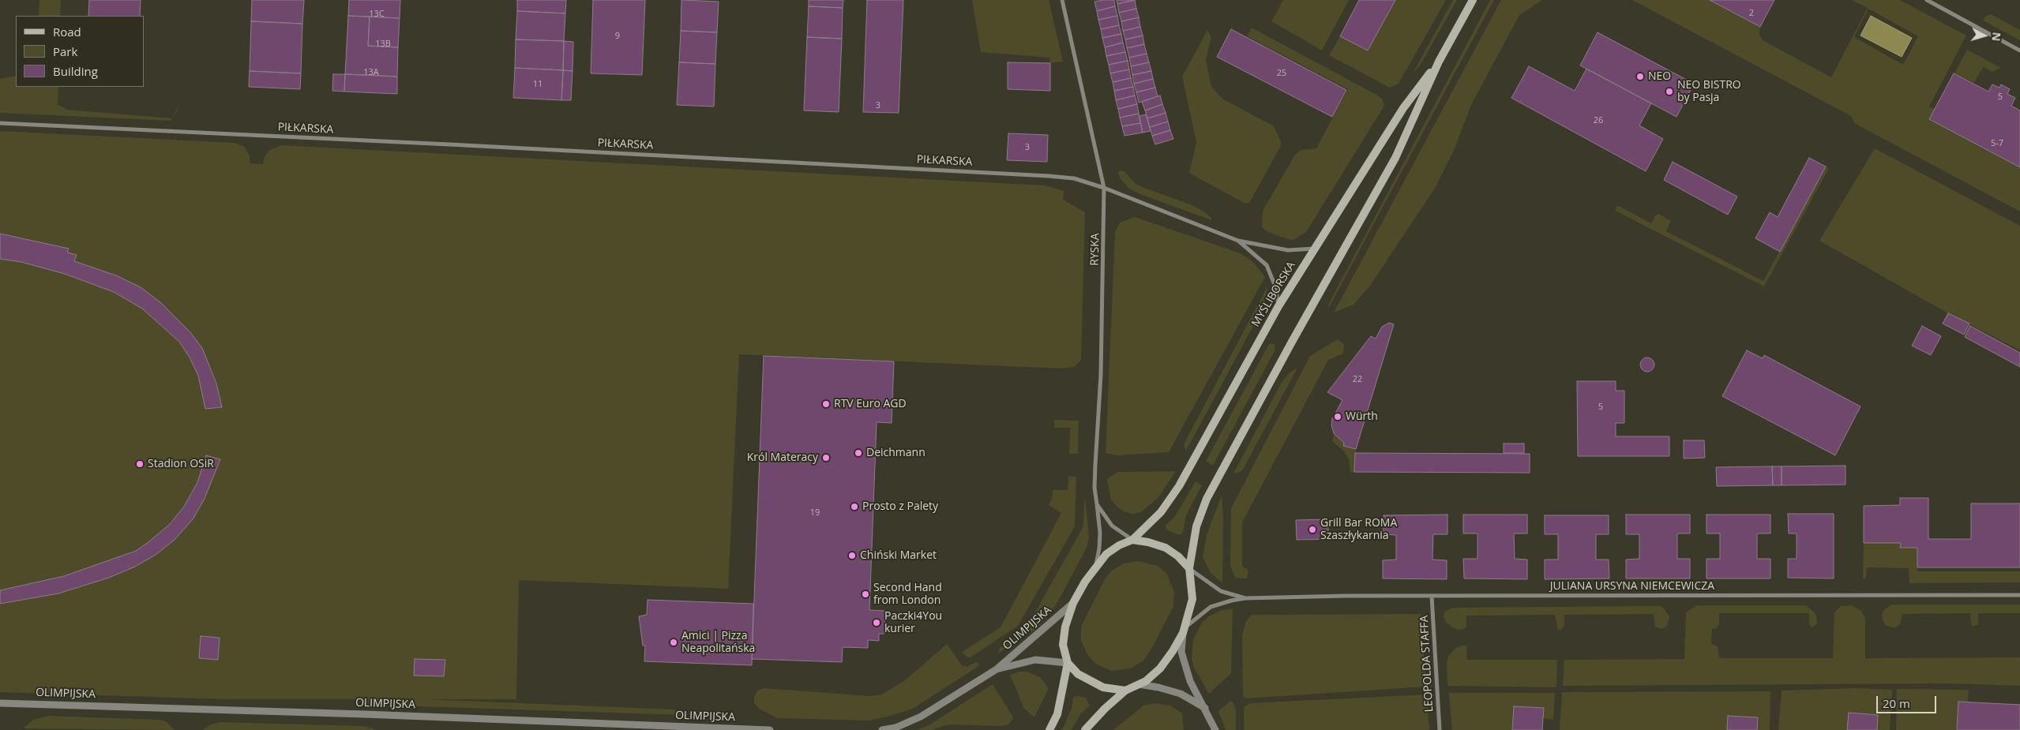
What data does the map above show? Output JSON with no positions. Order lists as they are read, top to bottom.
{
  "streets": {
    "main road": ["MYŚLIBORSKA"],
    "street": [
      "PIŁKARSKA",
      "RYSKA",
      "JULIANA URSYNA NIEMCEWICZA",
      "OLIMPIJSKA",
      "LEOPOLDA STAFFA"
    ]
  },
  "crossings": [
    ["PIŁKARSKA", "RYSKA"],
    ["PIŁKARSKA", "MYŚLIBORSKA"],
    ["RYSKA", "MYŚLIBORSKA"],
    ["RYSKA", "JULIANA URSYNA NIEMCEWICZA"],
    ["RYSKA", "OLIMPIJSKA"],
    ["MYŚLIBORSKA", "JULIANA URSYNA NIEMCEWICZA"],
    ["MYŚLIBORSKA", "OLIMPIJSKA"],
    ["JULIANA URSYNA NIEMCEWICZA", "OLIMPIJSKA"],
    ["JULIANA URSYNA NIEMCEWICZA", "LEOPOLDA STAFFA"]
  ],
  "places": [
    "NEO",
    "NEO BISTRO by Pasja",
    "RTV Euro AGD",
    "Würth",
    "Deichmann",
    "Król Materacy",
    "Stadion OSiR",
    "Prosto z Palety",
    "Grill Bar ROMA Szaszłykarnia",
    "Chiński Market",
    "Second Hand from London",
    "Paczki4You kurier",
    "Amici | Pizza Neapolitańska"
  ],
  "house_numbers": [
    "2",
    "13C",
    "9",
    "13B",
    "13A",
    "25",
    "11",
    "5",
    "3",
    "26",
    "5-7",
    "3",
    "22",
    "5",
    "19"
  ],
  "legend": ["Road", "Park", "Building"],
  "scale_bar": "20 m",
  "north": "right"
}
